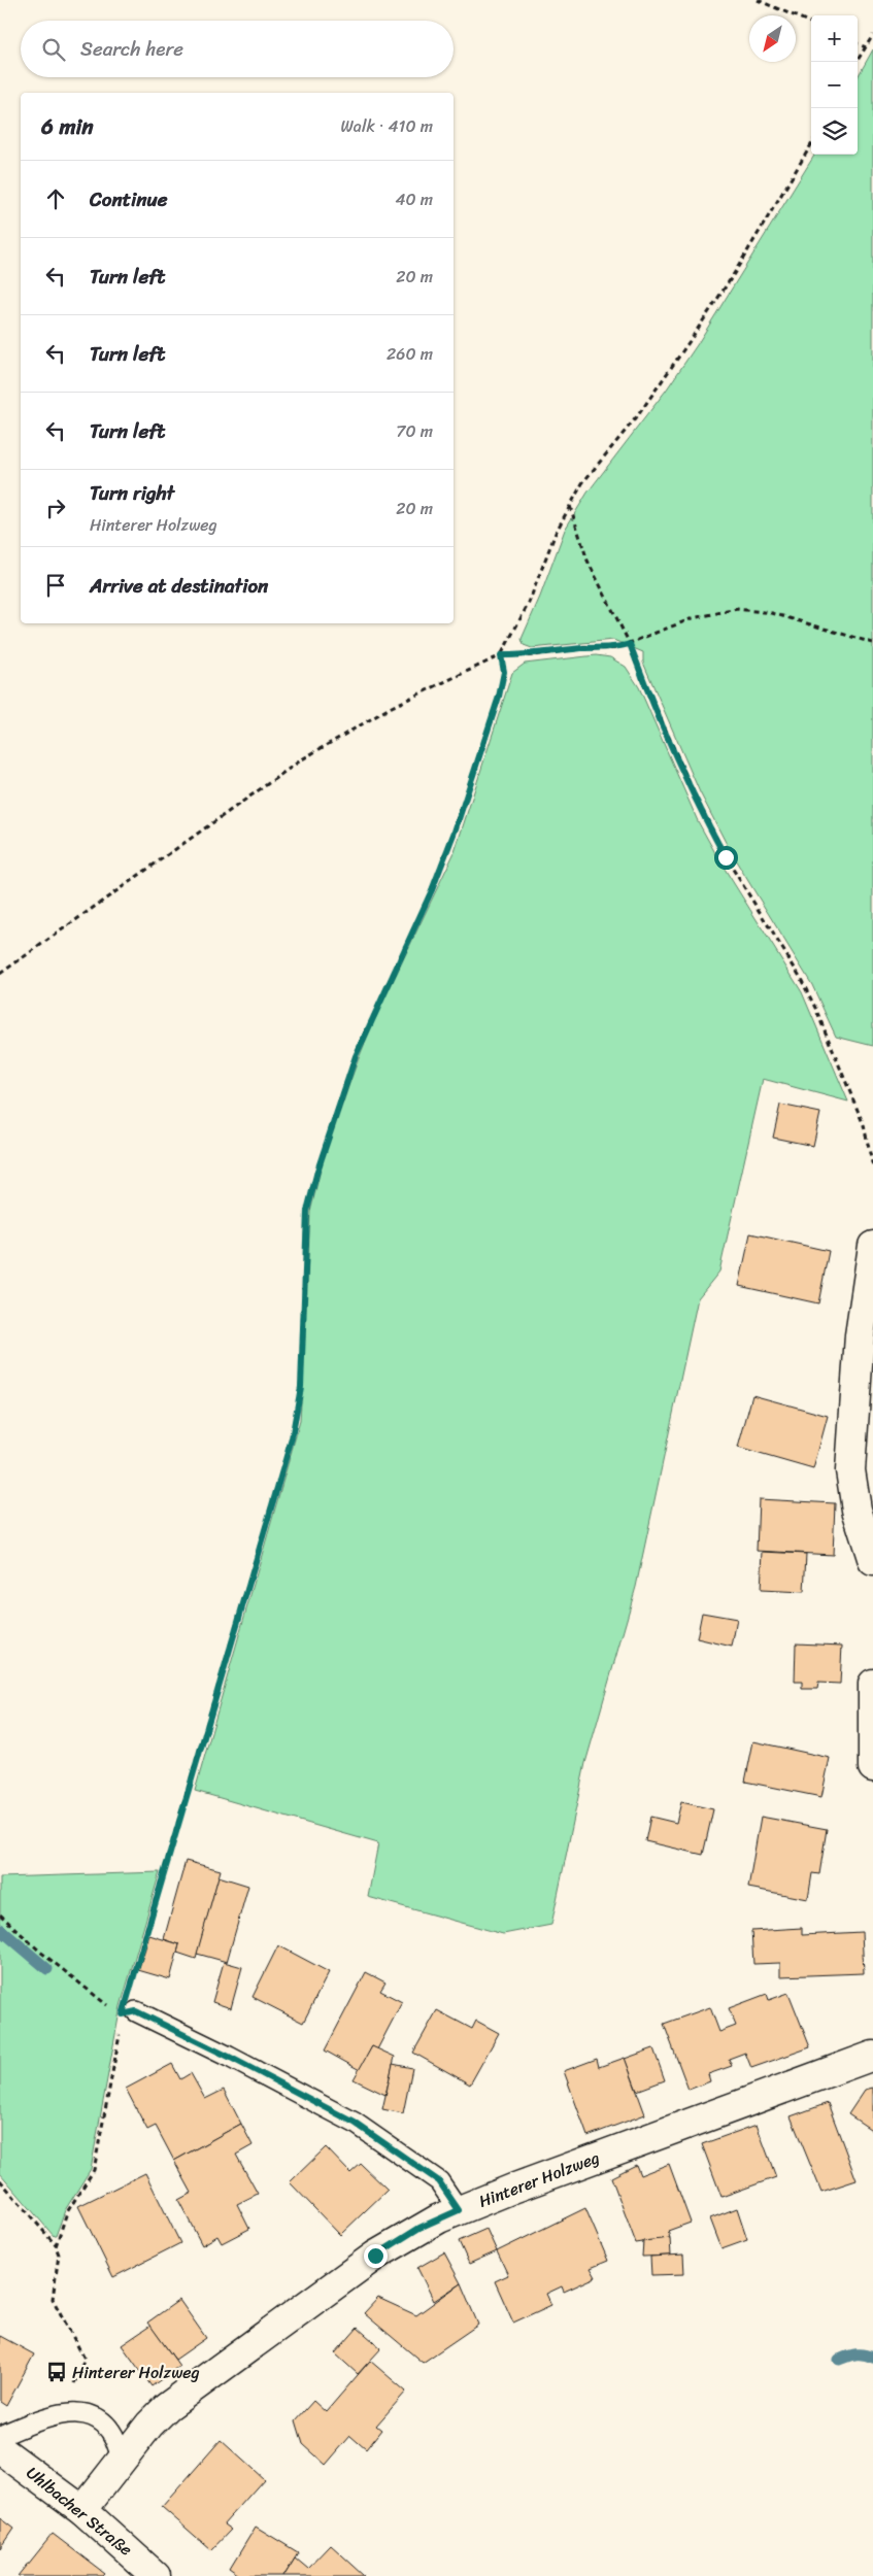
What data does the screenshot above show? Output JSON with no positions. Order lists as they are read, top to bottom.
{
  "streets": {
    "street": ["Hinterer Holzweg", "Uhlbacher Straße"]
  },
  "crossings": [
    ["Hinterer Holzweg", "Uhlbacher Straße"]
  ],
  "places": {
    "bus stop": ["Hinterer Holzweg"]
  },
  "north": "bottom left",
  "page": {
    "map_buttons": ["+", "−"],
    "search": "Search here",
    "heading": ["6 min", "Walk · 410 m"],
    "list": [
      ["Continue", "40 m"],
      ["Turn left", "20 m"],
      ["Turn left", "260 m"],
      ["Turn left", "70 m"],
      ["Turn right", "Hinterer Holzweg", "20 m"],
      "Arrive at destination"
    ]
  }
}
